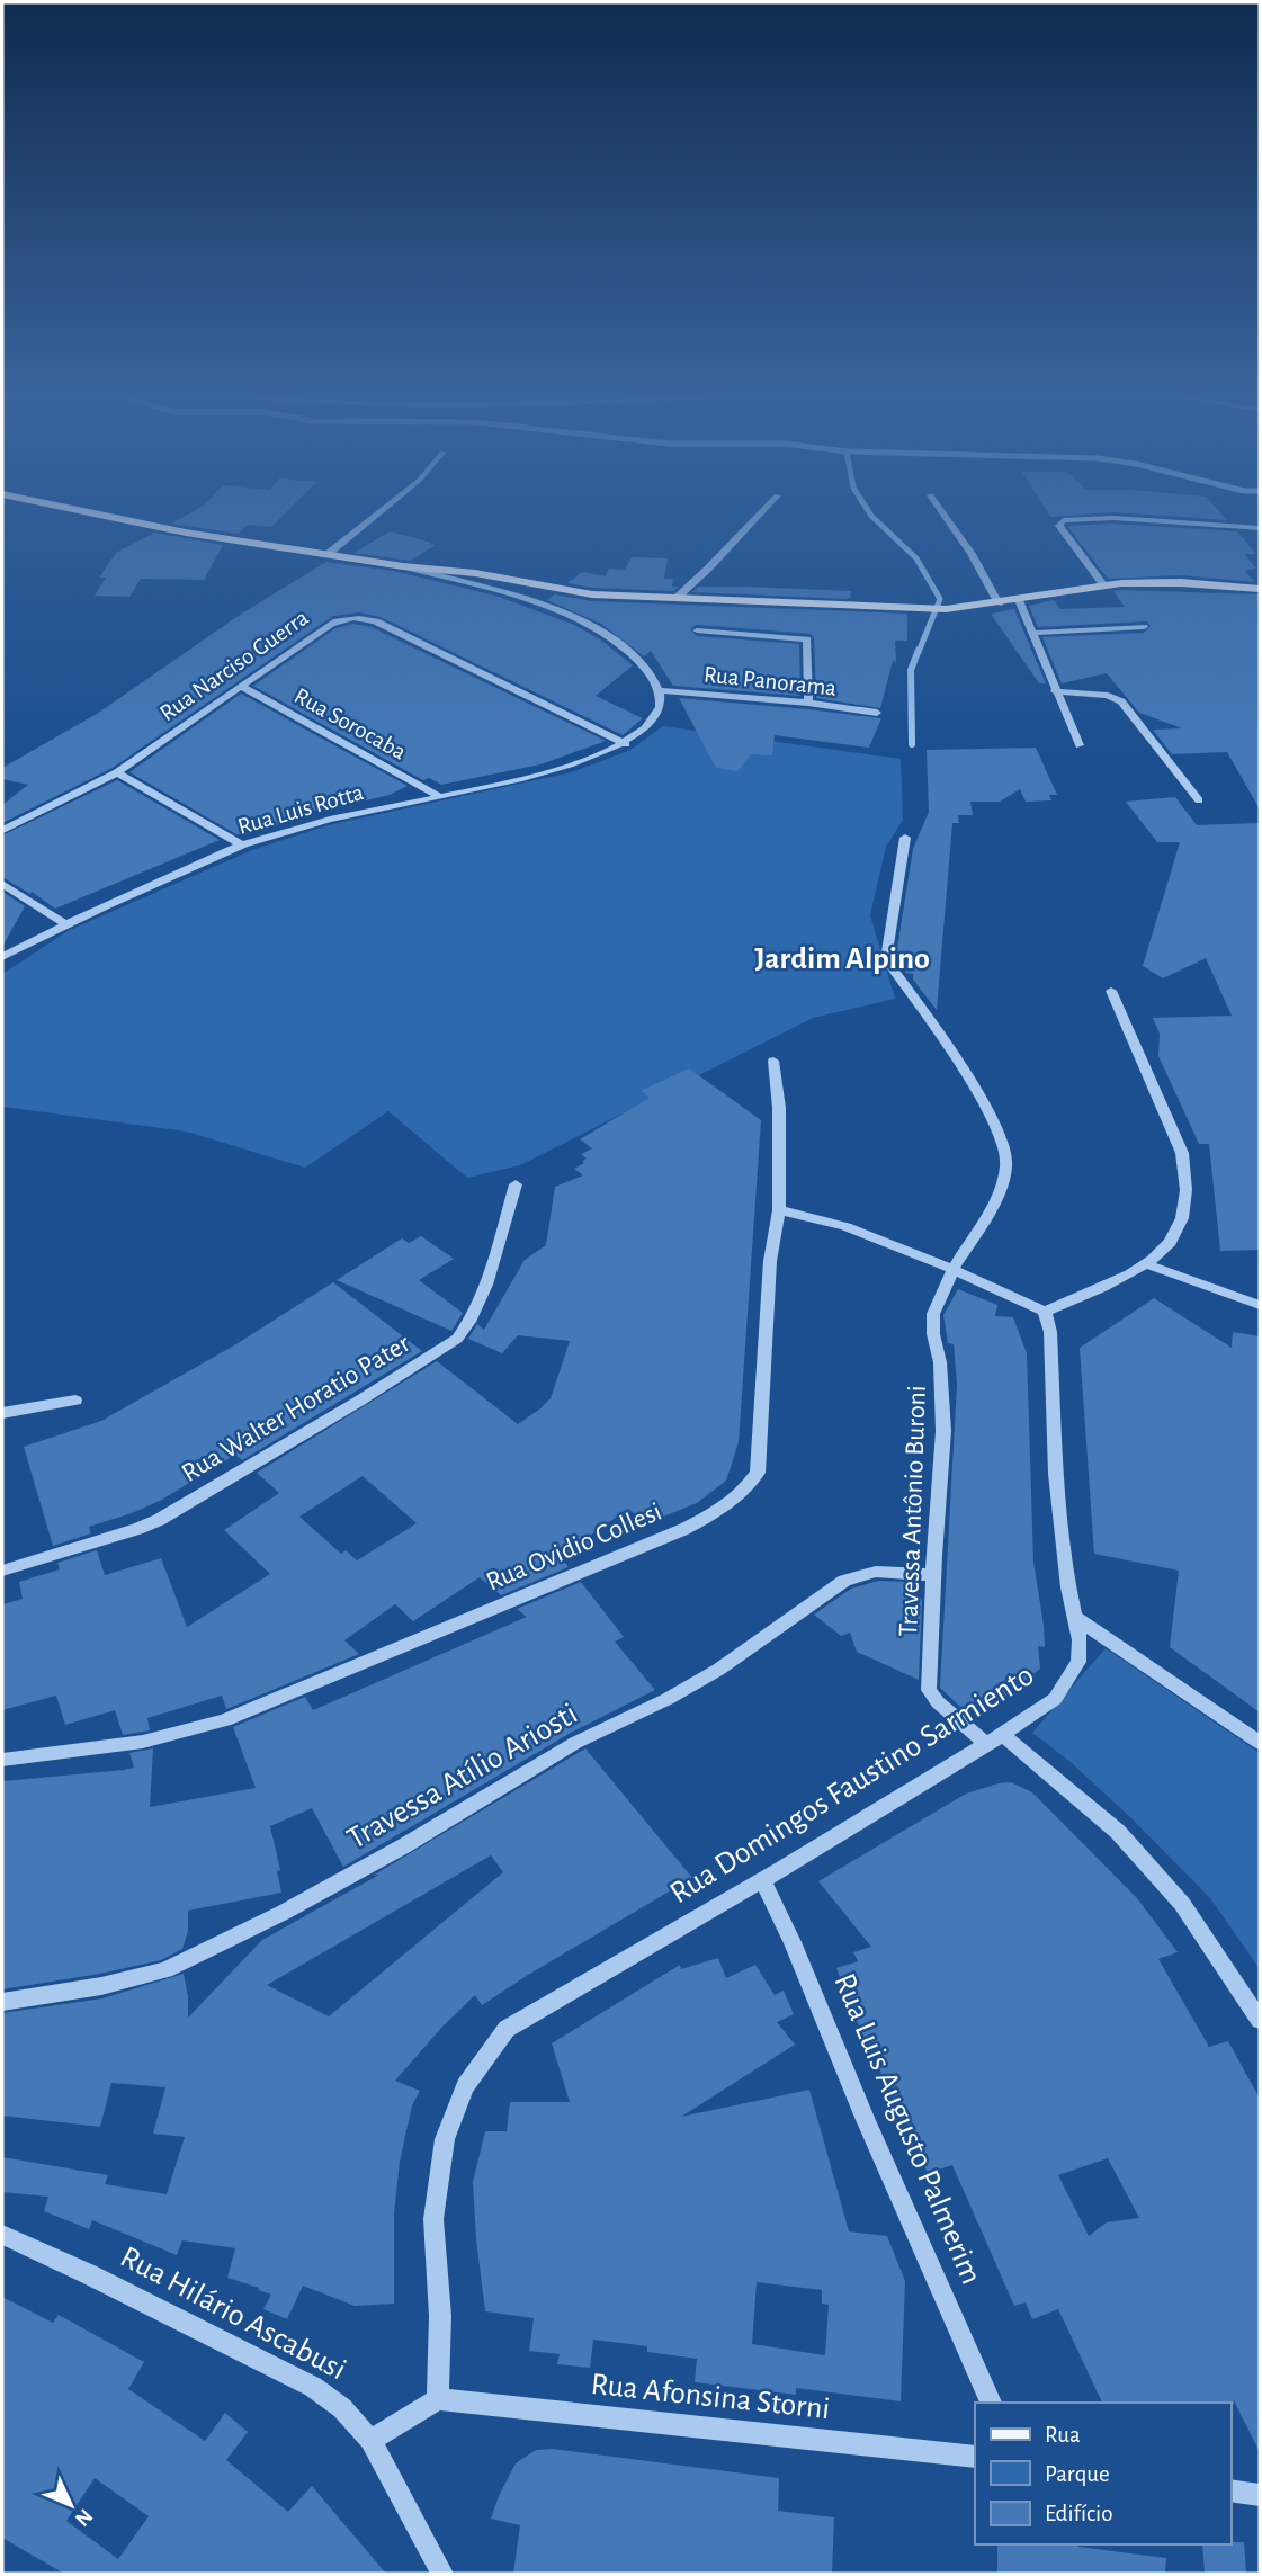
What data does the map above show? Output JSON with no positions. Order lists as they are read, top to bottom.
{
  "streets": {
    "street": [
      "Rua Narciso Guerra",
      "Rua Panorama",
      "Rua Sorocaba",
      "Rua Luis Rotta",
      "Rua Walter Horatio Pater",
      "Travessa Antônio Buroni",
      "Rua Ovidio Collesi",
      "Travessa Atílio Ariosti",
      "Rua Domingos Faustino Sarmiento",
      "Rua Luis Augusto Palmerim",
      "Rua Hilário Ascabusi",
      "Rua Afonsina Storni"
    ]
  },
  "crossings": [
    ["Rua Narciso Guerra", "Rua Sorocaba"],
    ["Rua Narciso Guerra", "Rua Luis Rotta"],
    ["Rua Sorocaba", "Rua Luis Rotta"],
    ["Travessa Antônio Buroni", "Travessa Atílio Ariosti"],
    ["Travessa Antônio Buroni", "Rua Domingos Faustino Sarmiento"],
    ["Rua Domingos Faustino Sarmiento", "Rua Luis Augusto Palmerim"],
    ["Rua Domingos Faustino Sarmiento", "Rua Afonsina Storni"]
  ],
  "districts": ["Jardim Alpino"],
  "legend": ["Rua", "Parque", "Edifício"],
  "north": "bottom right"
}
